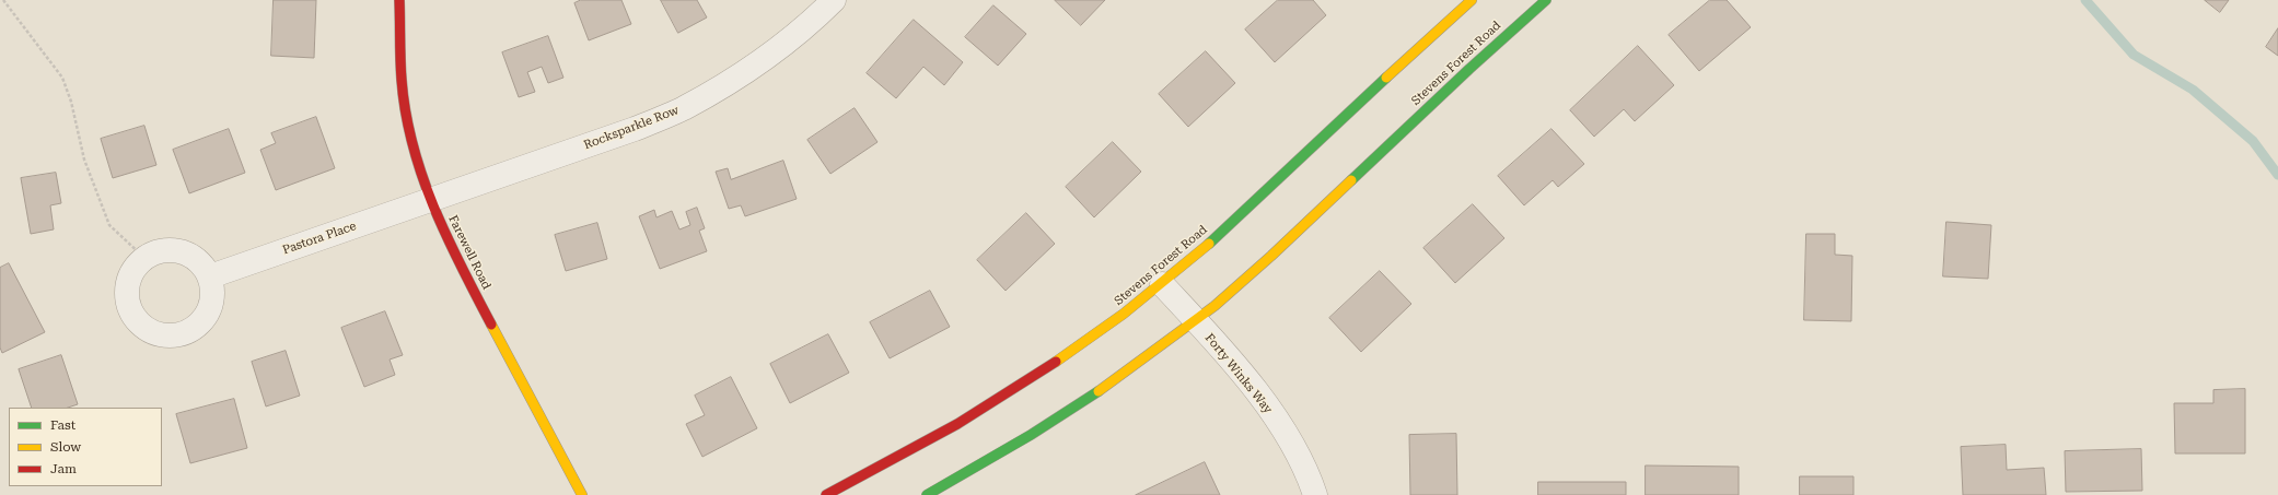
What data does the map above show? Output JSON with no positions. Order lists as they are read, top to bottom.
{
  "streets": {
    "street": [
      "Stevens Forest Road",
      "Rocksparkle Row",
      "Pastora Place",
      "Farewell Road",
      "Forty Winks Way"
    ]
  },
  "crossings": [
    ["Stevens Forest Road", "Forty Winks Way"],
    ["Rocksparkle Row", "Pastora Place"],
    ["Rocksparkle Row", "Farewell Road"],
    ["Pastora Place", "Farewell Road"]
  ],
  "legend": ["Fast", "Slow", "Jam"]
}
